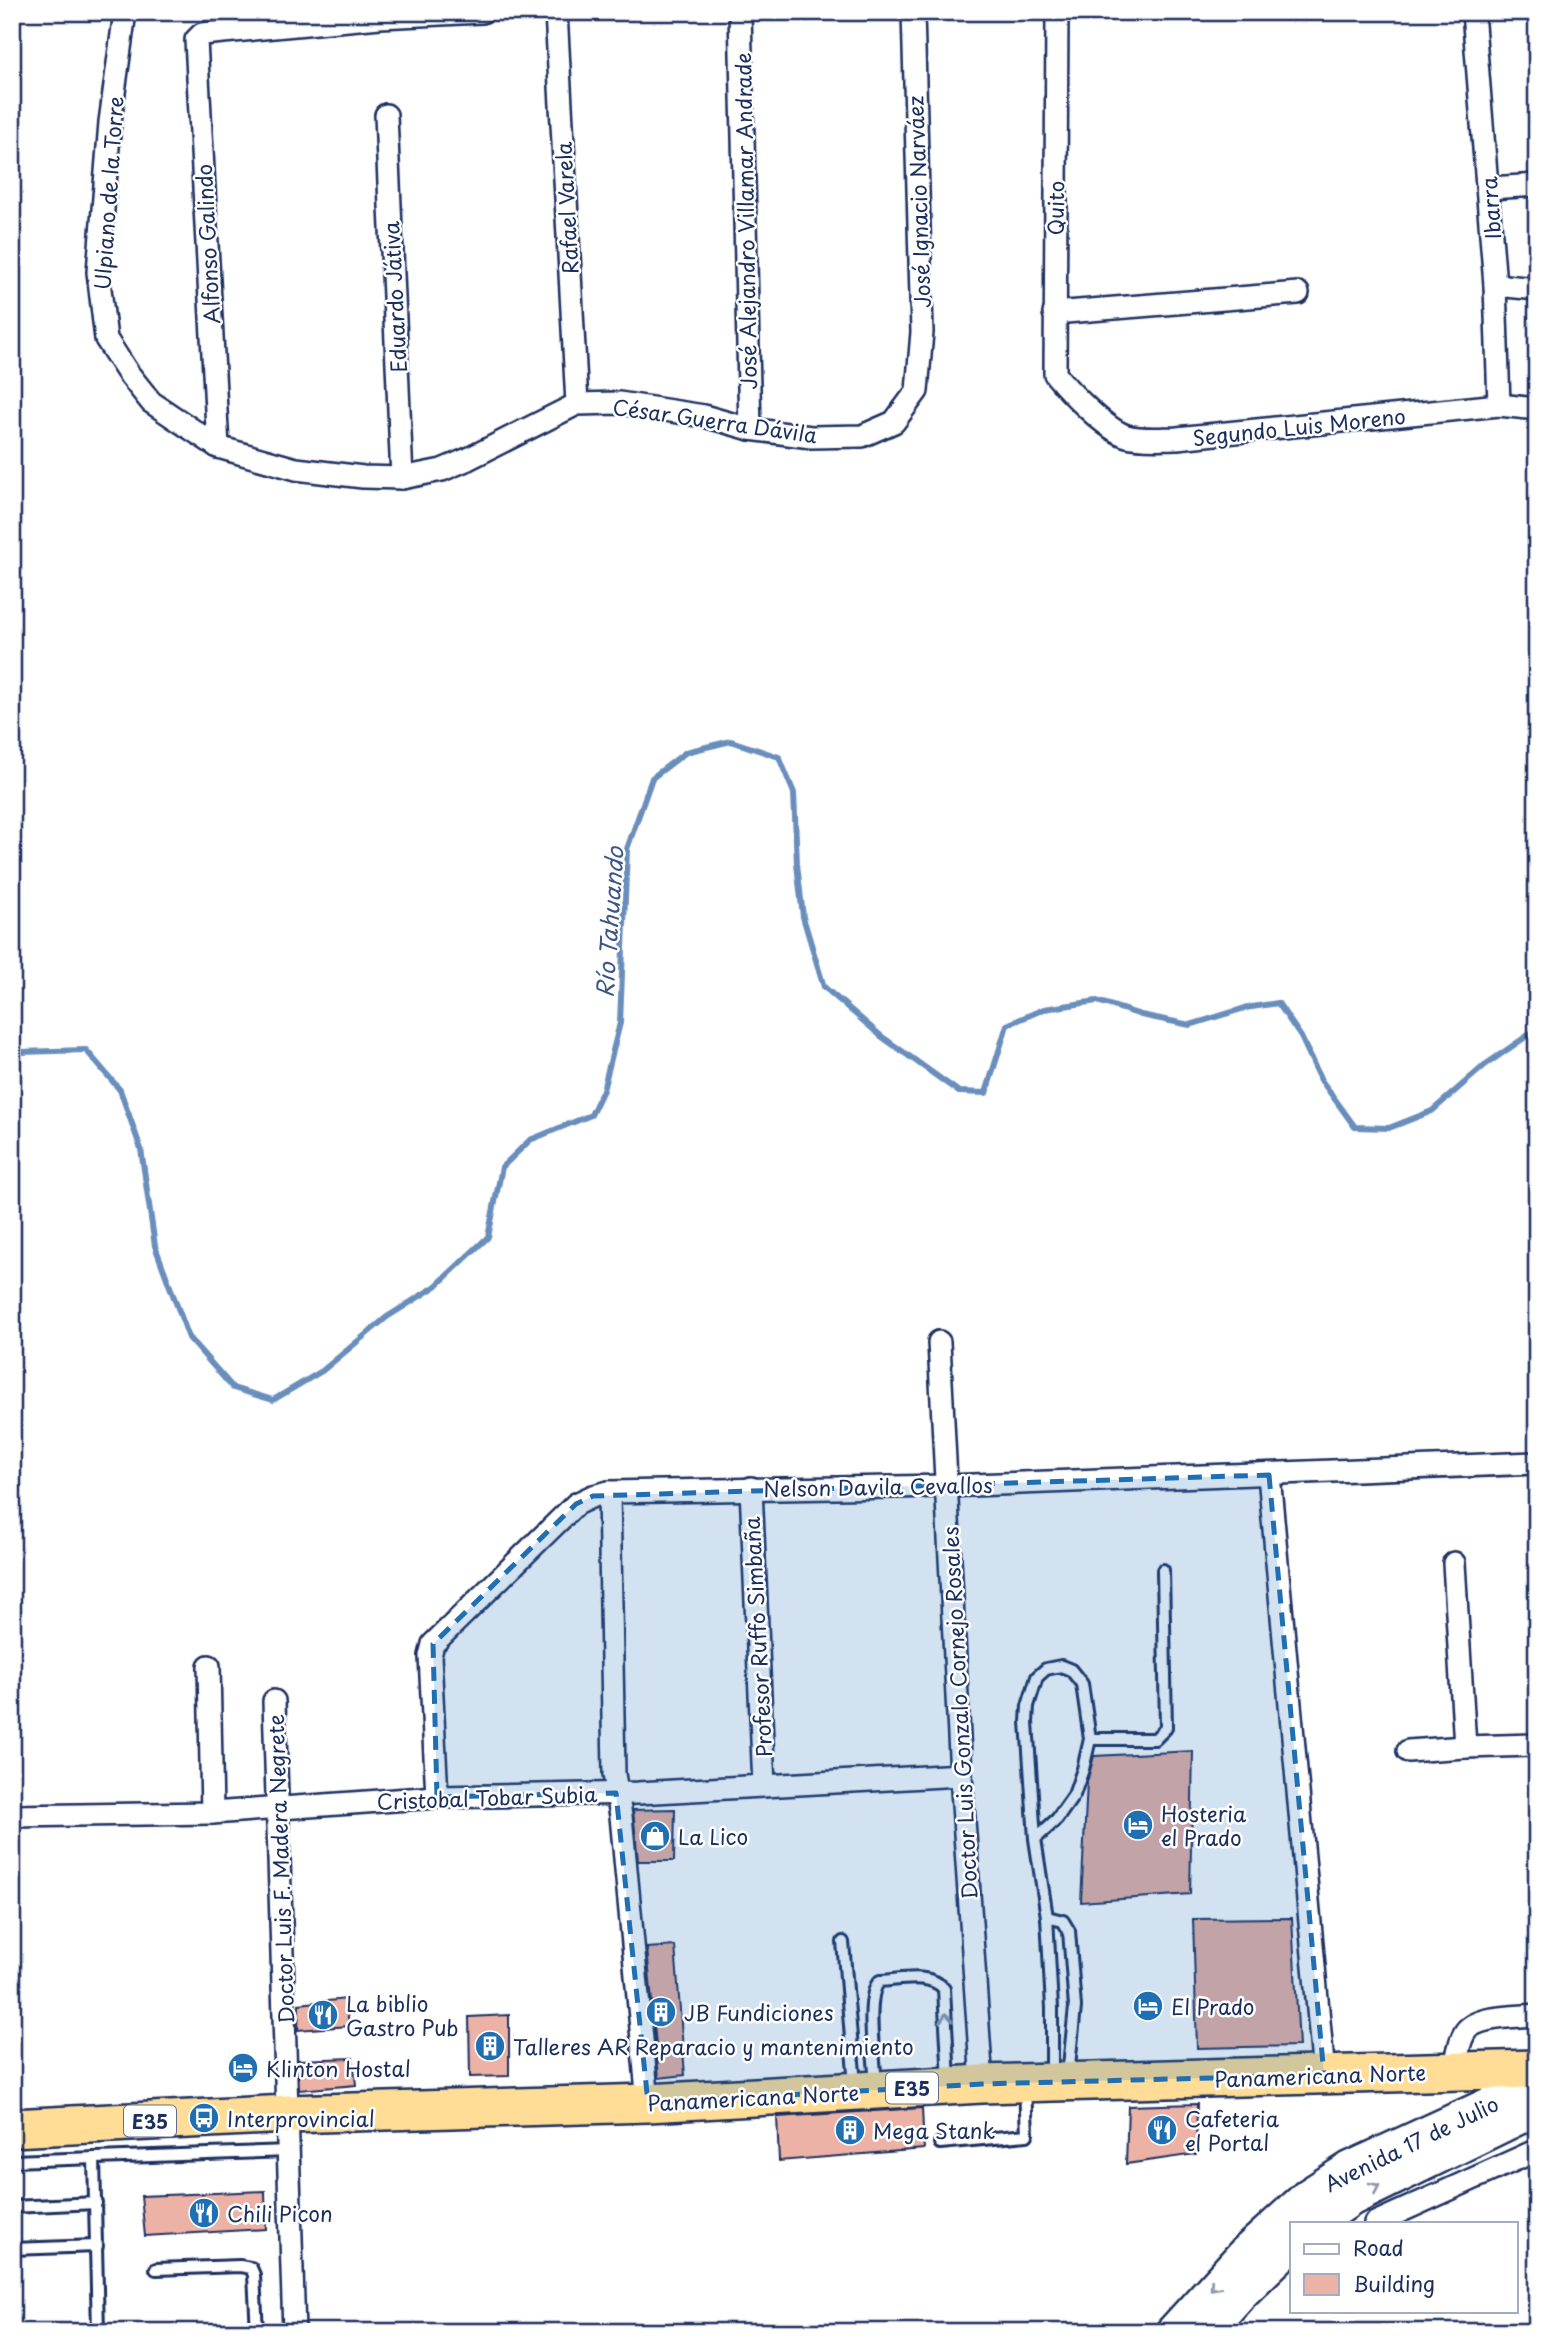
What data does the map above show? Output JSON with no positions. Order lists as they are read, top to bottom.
{
  "streets": {
    "highway": ["Panamericana Norte", "E35"],
    "main road": ["Avenida 17 de Julio"],
    "street": [
      "Ulpiano de la Torre",
      "José Ignacio Narváez",
      "Rafael Varela",
      "Quito",
      "Ibarra",
      "José Alejandro Villamar Andrade",
      "Alfonso Galindo",
      "Eduardo Játiva",
      "César Guerra Dávila",
      "Segundo Luis Moreno",
      "Nelson Davila Cevallos",
      "Profesor Ruffo Simbaña",
      "Doctor Luis Gonzalo Cornejo Rosales",
      "Cristobal Tobar Subia",
      "Doctor Luis F. Madera Negrete"
    ]
  },
  "crossings": [
    ["Ulpiano de la Torre", "César Guerra Dávila"],
    ["José Ignacio Narváez", "César Guerra Dávila"],
    ["Rafael Varela", "César Guerra Dávila"],
    ["Quito", "Segundo Luis Moreno"],
    ["Ibarra", "Segundo Luis Moreno"],
    ["José Alejandro Villamar Andrade", "César Guerra Dávila"],
    ["Alfonso Galindo", "César Guerra Dávila"],
    ["Eduardo Játiva", "César Guerra Dávila"],
    ["Nelson Davila Cevallos", "Profesor Ruffo Simbaña"],
    ["Nelson Davila Cevallos", "Doctor Luis Gonzalo Cornejo Rosales"],
    ["Nelson Davila Cevallos", "Cristobal Tobar Subia"],
    ["Profesor Ruffo Simbaña", "Cristobal Tobar Subia"],
    ["Doctor Luis Gonzalo Cornejo Rosales", "Cristobal Tobar Subia"],
    ["Doctor Luis Gonzalo Cornejo Rosales", "Panamericana Norte"],
    ["Cristobal Tobar Subia", "Doctor Luis F. Madera Negrete"],
    ["Doctor Luis F. Madera Negrete", "Panamericana Norte"]
  ],
  "water": ["Río Tahuando"],
  "places": {
    "hotel": ["Hosteria el Prado", "El Prado", "Klinton Hostal"],
    "shop": ["La Lico"],
    "building": ["JB Fundiciones", "Talleres AR Reparacio y mantenimiento", "Mega Stank"],
    "restaurant": ["La biblio Gastro Pub", "Cafeteria el Portal", "Chili Picon"],
    "bus stop": ["Interprovincial"]
  },
  "legend": ["Road", "Building"]
}
